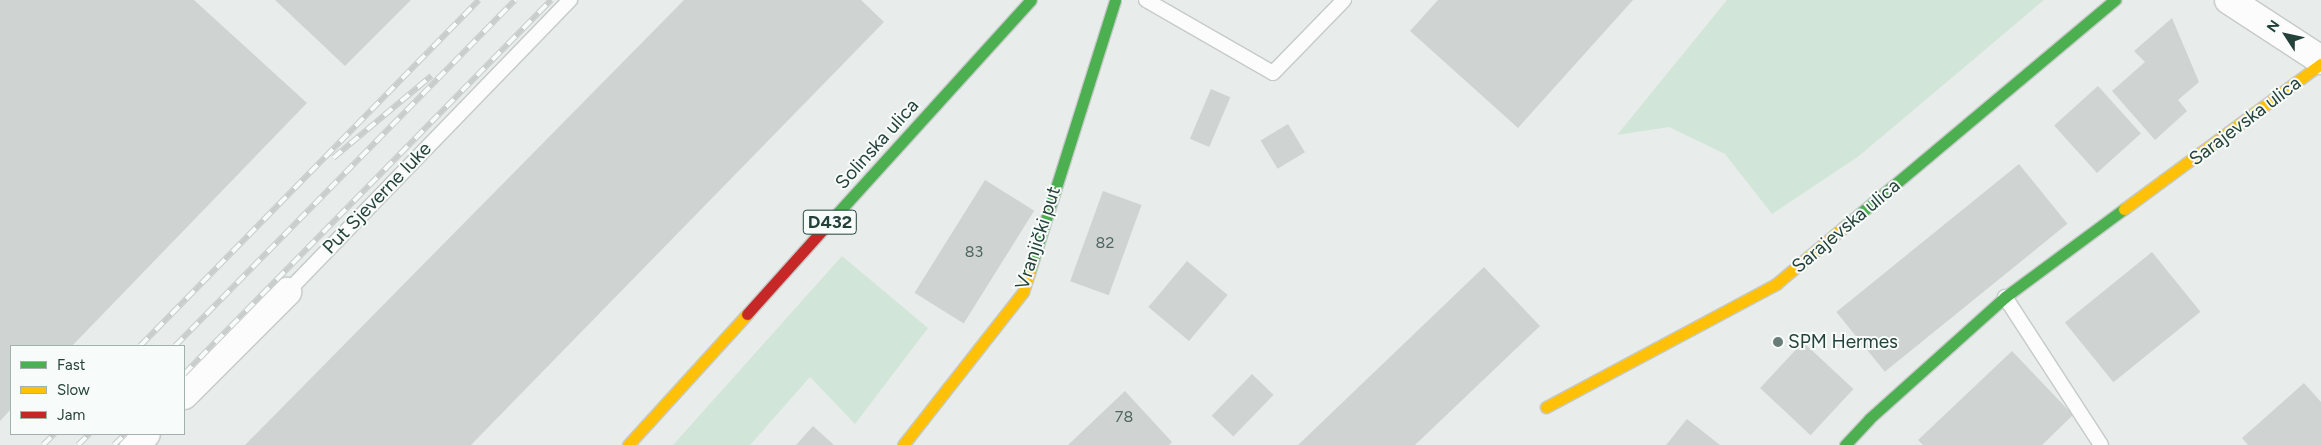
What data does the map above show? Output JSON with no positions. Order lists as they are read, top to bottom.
{
  "streets": {
    "street": [
      "Sarajevska ulica",
      "Solinska ulica",
      "Put Sjeverne luke",
      "D432",
      "Vranjički put"
    ]
  },
  "places": ["SPM Hermes"],
  "house_numbers": ["82", "83", "78"],
  "legend": ["Fast", "Slow", "Jam"],
  "north": "top left"
}
